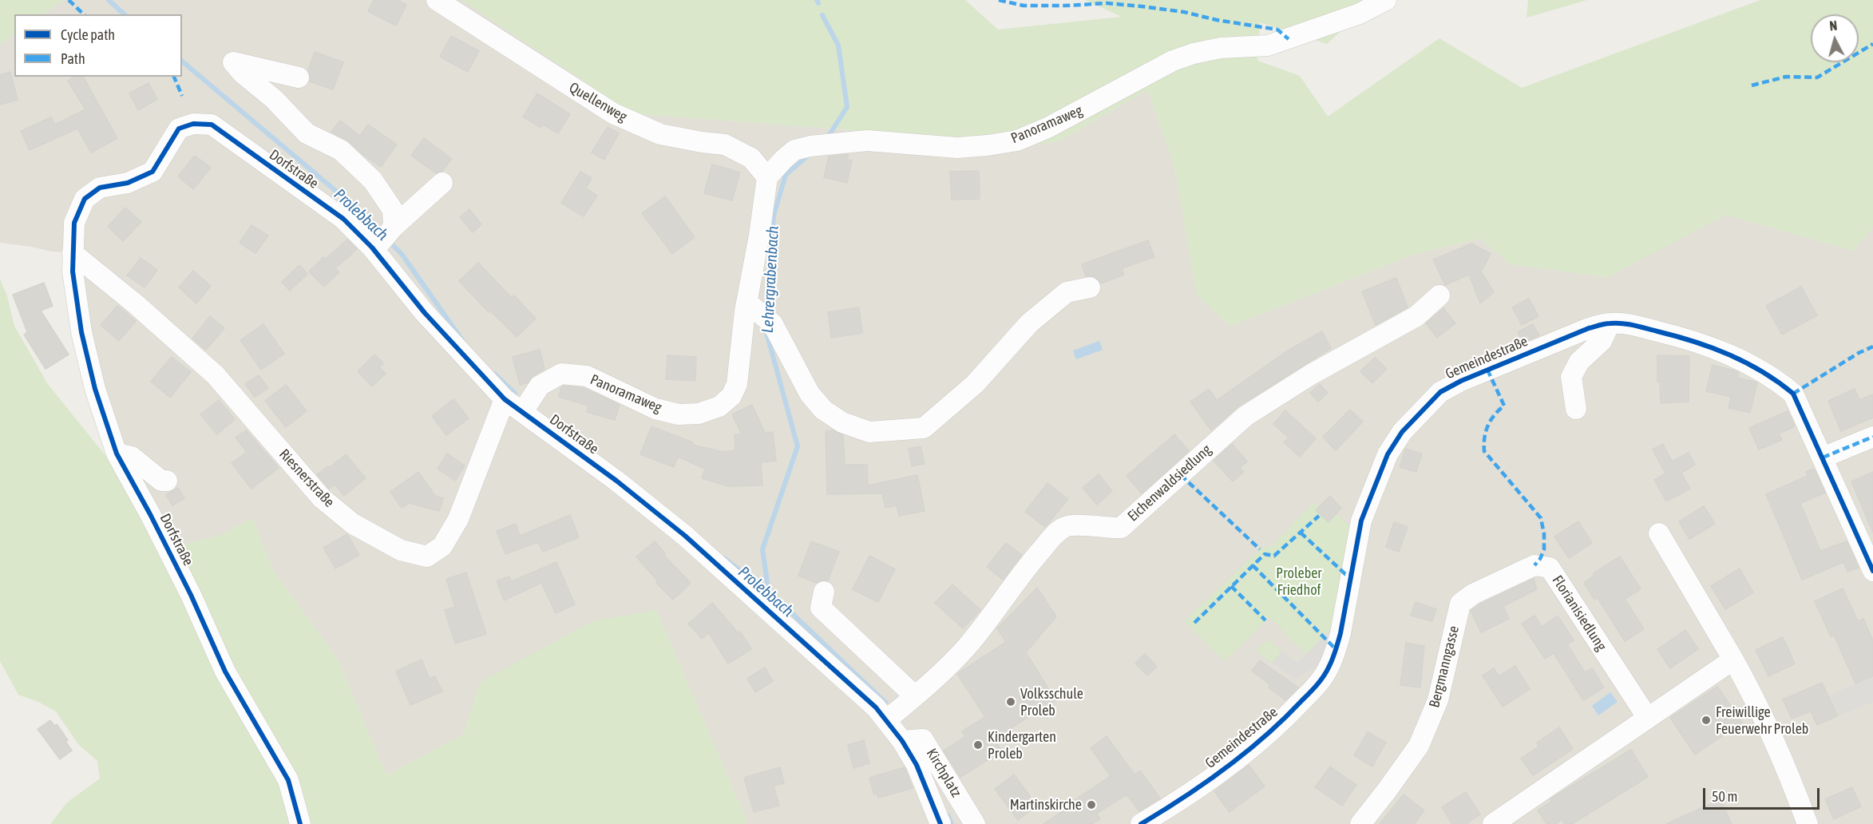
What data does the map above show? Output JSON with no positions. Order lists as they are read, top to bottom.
{
  "streets": {
    "street": [
      "Quellenweg",
      "Panoramaweg",
      "Dorfstraße",
      "Gemeindestraße",
      "Riesnerstraße",
      "Eichenwaldsiedlung",
      "Florianisiedlung",
      "Bergmanngasse",
      "Kirchplatz"
    ]
  },
  "crossings": [
    ["Quellenweg", "Panoramaweg"],
    ["Panoramaweg", "Dorfstraße"],
    ["Dorfstraße", "Riesnerstraße"],
    ["Dorfstraße", "Eichenwaldsiedlung"],
    ["Dorfstraße", "Kirchplatz"],
    ["Florianisiedlung", "Bergmanngasse"]
  ],
  "water": ["Prolebbach", "Lehrergrabenbach"],
  "parks": ["Proleber Friedhof"],
  "places": [
    "Volksschule Proleb",
    "Freiwillige Feuerwehr Proleb",
    "Kindergarten Proleb",
    "Martinskirche"
  ],
  "legend": ["Cycle path", "Path"],
  "scale_bar": "50 m",
  "north": "top"
}
